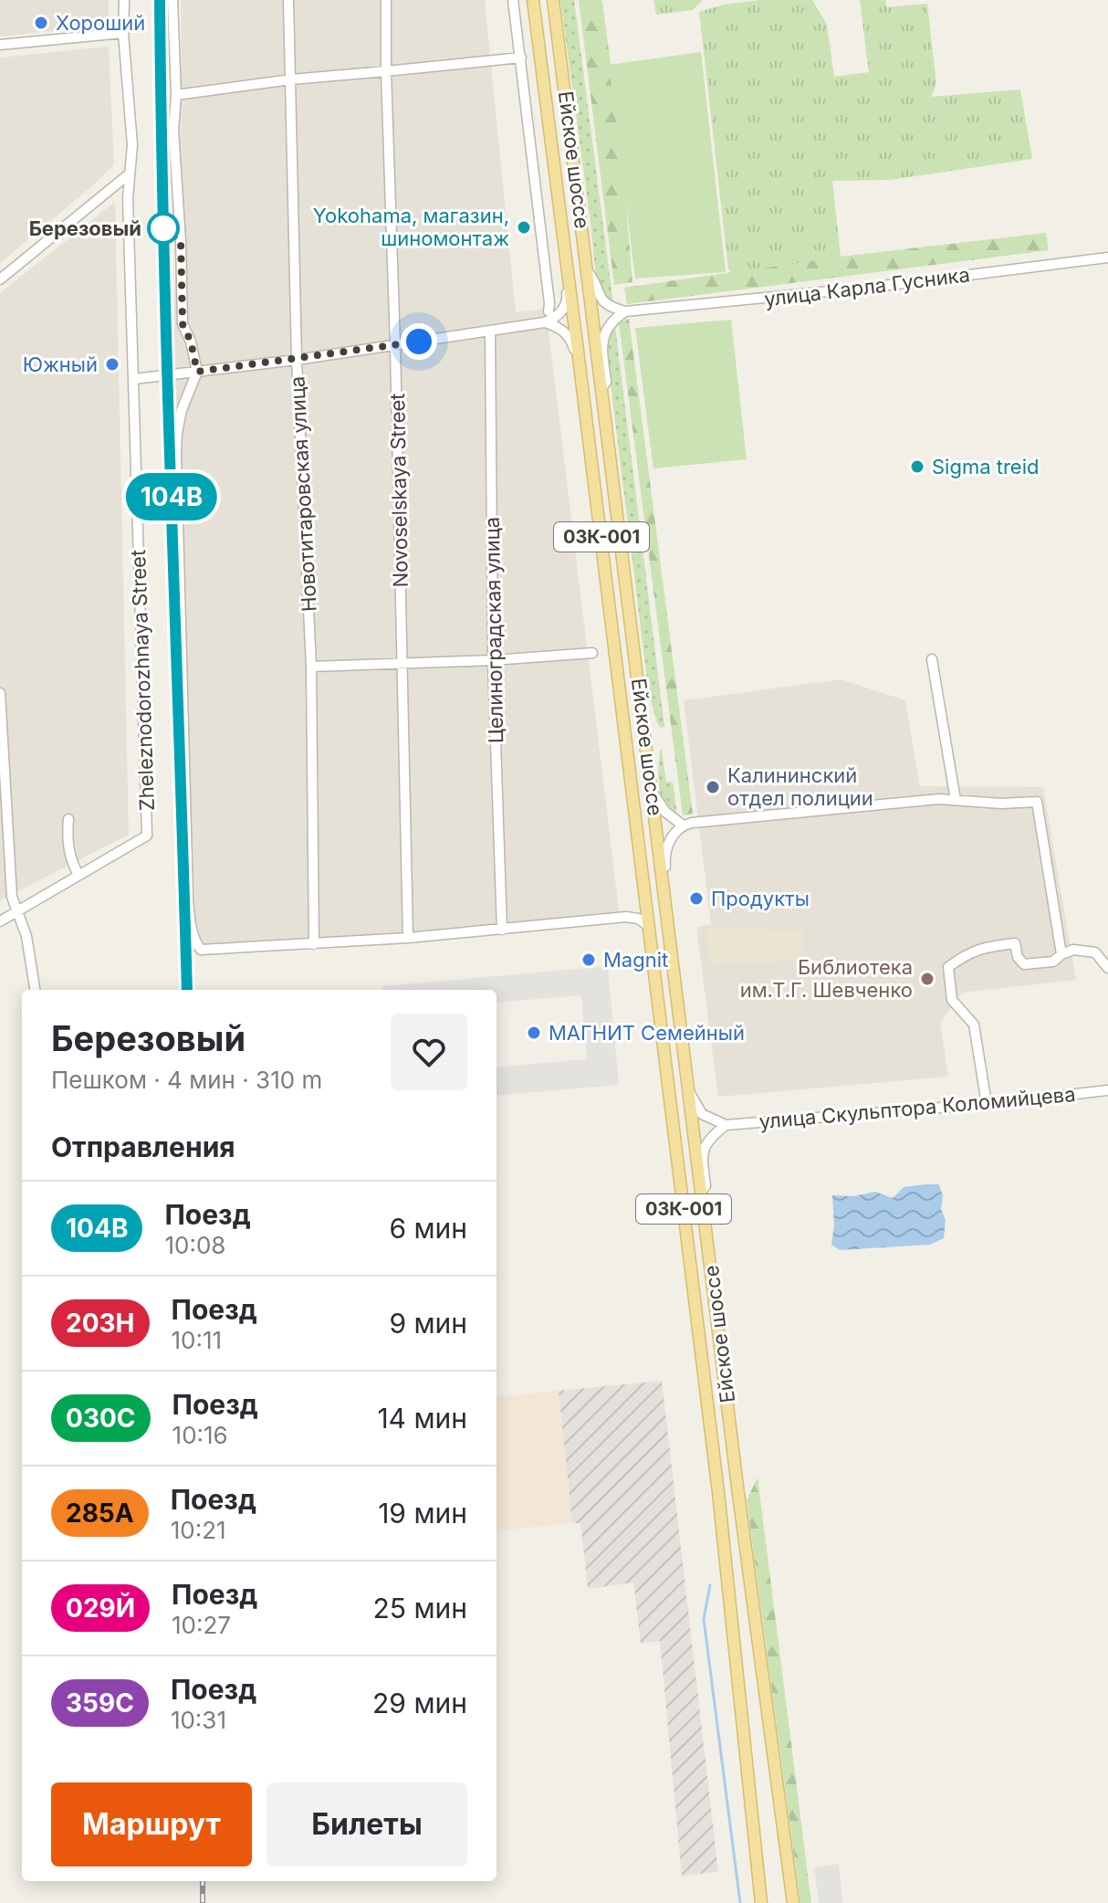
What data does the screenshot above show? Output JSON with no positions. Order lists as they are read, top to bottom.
{
  "streets": {
    "main road": ["Ейское шоссе", "03К-001"],
    "street": [
      "улица Карла Гусника",
      "Novoselskaya Street",
      "Новотитаровская улица",
      "Целиноградская улица",
      "Zheleznodorozhnaya Street",
      "улица Скульптора Коломийцева"
    ]
  },
  "crossings": [
    ["Ейское шоссе", "03К-001"]
  ],
  "places": [
    "Хороший",
    "Yokohama, магазин, шиномонтаж",
    "Березовый",
    "Южный",
    "Sigma treid",
    "Калининский отдел полиции",
    "Продукты",
    "Magnit",
    "Библиотека им.Т.Г. Шевченко",
    "МАГНИТ Семейный"
  ],
  "page": {
    "on_map": "104В",
    "heading": [
      ["Березовый", "Пешком · 4 мин · 310 m"],
      "Отправления"
    ],
    "list": [
      {
        "mark": "104В",
        "name": "Поезд",
        "note": "10:08",
        "value": "6 мин"
      },
      {
        "mark": "203Н",
        "name": "Поезд",
        "note": "10:11",
        "value": "9 мин"
      },
      {
        "mark": "030C",
        "name": "Поезд",
        "note": "10:16",
        "value": "14 мин"
      },
      {
        "mark": "285А",
        "name": "Поезд",
        "note": "10:21",
        "value": "19 мин"
      },
      {
        "mark": "029Й",
        "name": "Поезд",
        "note": "10:27",
        "value": "25 мин"
      },
      {
        "mark": "359С",
        "name": "Поезд",
        "note": "10:31",
        "value": "29 мин"
      }
    ],
    "buttons": ["Маршрут", "Билеты"]
  }
}
